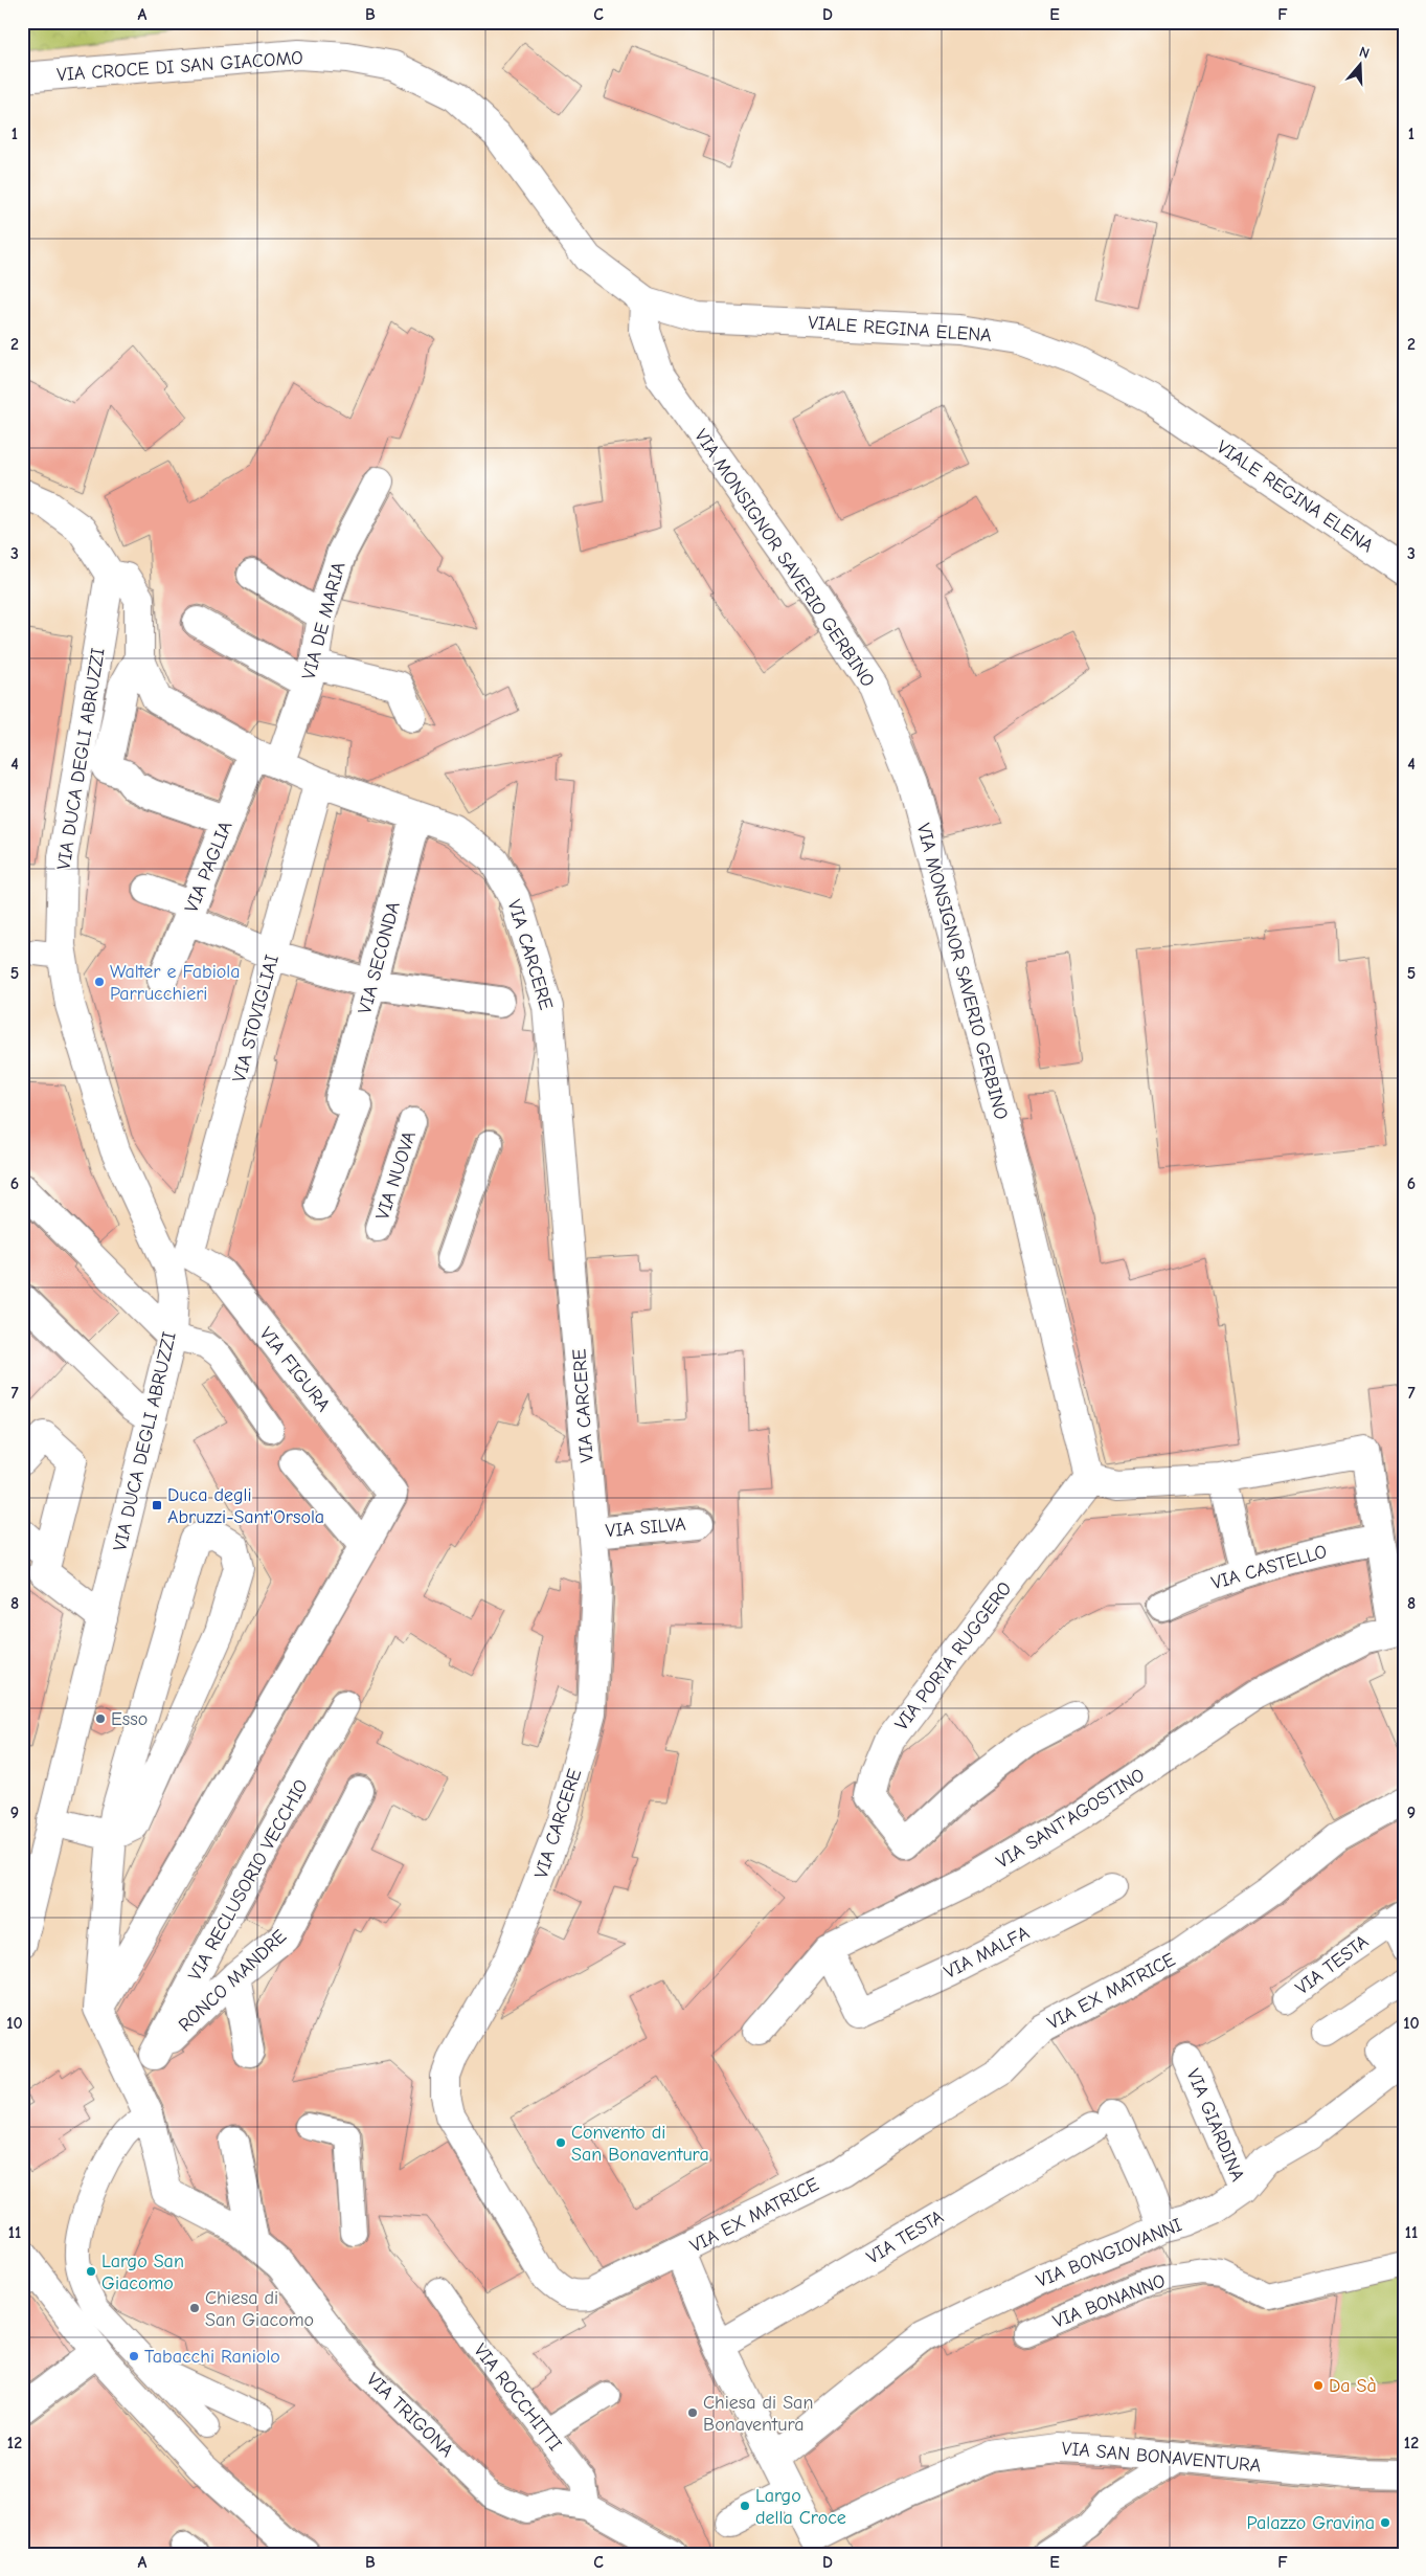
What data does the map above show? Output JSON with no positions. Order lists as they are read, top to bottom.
{
  "streets": {
    "street": [
      "VIA CROCE DI SAN GIACOMO",
      "VIALE REGINA ELENA",
      "VIA MONSIGNOR SAVERIO GERBINO",
      "VIA DE MARIA",
      "VIA DUCA DEGLI ABRUZZI",
      "VIA PAGLIA",
      "VIA CARCERE",
      "VIA SECONDA",
      "VIA STOVIGLIAI",
      "VIA NUOVA",
      "VIA FIGURA",
      "VIA SILVA",
      "VIA CASTELLO",
      "VIA PORTA RUGGERO",
      "VIA SANT'AGOSTINO",
      "VIA RECLUSORIO VECCHIO",
      "VIA MALFA",
      "VIA TESTA",
      "RONCO MANDRE",
      "VIA EX MATRICE",
      "VIA GIARDINA",
      "VIA BONGIOVANNI",
      "VIA BONANNO",
      "VIA ROCCHITTI",
      "VIA TRIGONA",
      "VIA SAN BONAVENTURA"
    ]
  },
  "crossings": [
    ["VIA CROCE DI SAN GIACOMO", "VIALE REGINA ELENA"],
    ["VIA CROCE DI SAN GIACOMO", "VIA MONSIGNOR SAVERIO GERBINO"],
    ["VIALE REGINA ELENA", "VIA MONSIGNOR SAVERIO GERBINO"],
    ["VIA MONSIGNOR SAVERIO GERBINO", "VIA PORTA RUGGERO"],
    ["VIA DE MARIA", "VIA PAGLIA"],
    ["VIA DE MARIA", "VIA CARCERE"],
    ["VIA DUCA DEGLI ABRUZZI", "VIA CARCERE"],
    ["VIA DUCA DEGLI ABRUZZI", "VIA STOVIGLIAI"],
    ["VIA DUCA DEGLI ABRUZZI", "VIA FIGURA"],
    ["VIA PAGLIA", "VIA CARCERE"],
    ["VIA CARCERE", "VIA SECONDA"],
    ["VIA CARCERE", "VIA STOVIGLIAI"],
    ["VIA CARCERE", "VIA SILVA"],
    ["VIA CARCERE", "VIA EX MATRICE"],
    ["VIA CARCERE", "VIA SAN BONAVENTURA"],
    ["VIA STOVIGLIAI", "VIA FIGURA"],
    ["VIA SANT'AGOSTINO", "VIA MALFA"],
    ["VIA RECLUSORIO VECCHIO", "RONCO MANDRE"],
    ["VIA TESTA", "VIA BONGIOVANNI"],
    ["VIA TESTA", "VIA SAN BONAVENTURA"],
    ["RONCO MANDRE", "VIA TRIGONA"],
    ["VIA EX MATRICE", "VIA SAN BONAVENTURA"],
    ["VIA GIARDINA", "VIA BONGIOVANNI"],
    ["VIA BONGIOVANNI", "VIA SAN BONAVENTURA"],
    ["VIA ROCCHITTI", "VIA TRIGONA"]
  ],
  "places": {
    "other": [
      "Walter e Fabiola Parrucchieri",
      "Esso",
      "Convento di San Bonaventura",
      "Largo San Giacomo",
      "Chiesa di San Giacomo",
      "Tabacchi Raniolo",
      "Da Sà",
      "Chiesa di San Bonaventura",
      "Largo della Croce",
      "Palazzo Gravina"
    ],
    "transit": ["Duca degli Abruzzi-Sant'Orsola"]
  },
  "north": "top",
  "grid": {
    "columns": [
      "A",
      "B",
      "C",
      "D",
      "E",
      "F"
    ],
    "rows": [
      "1",
      "2",
      "3",
      "4",
      "5",
      "6",
      "7",
      "8",
      "9",
      "10",
      "11",
      "12"
    ]
  }
}
